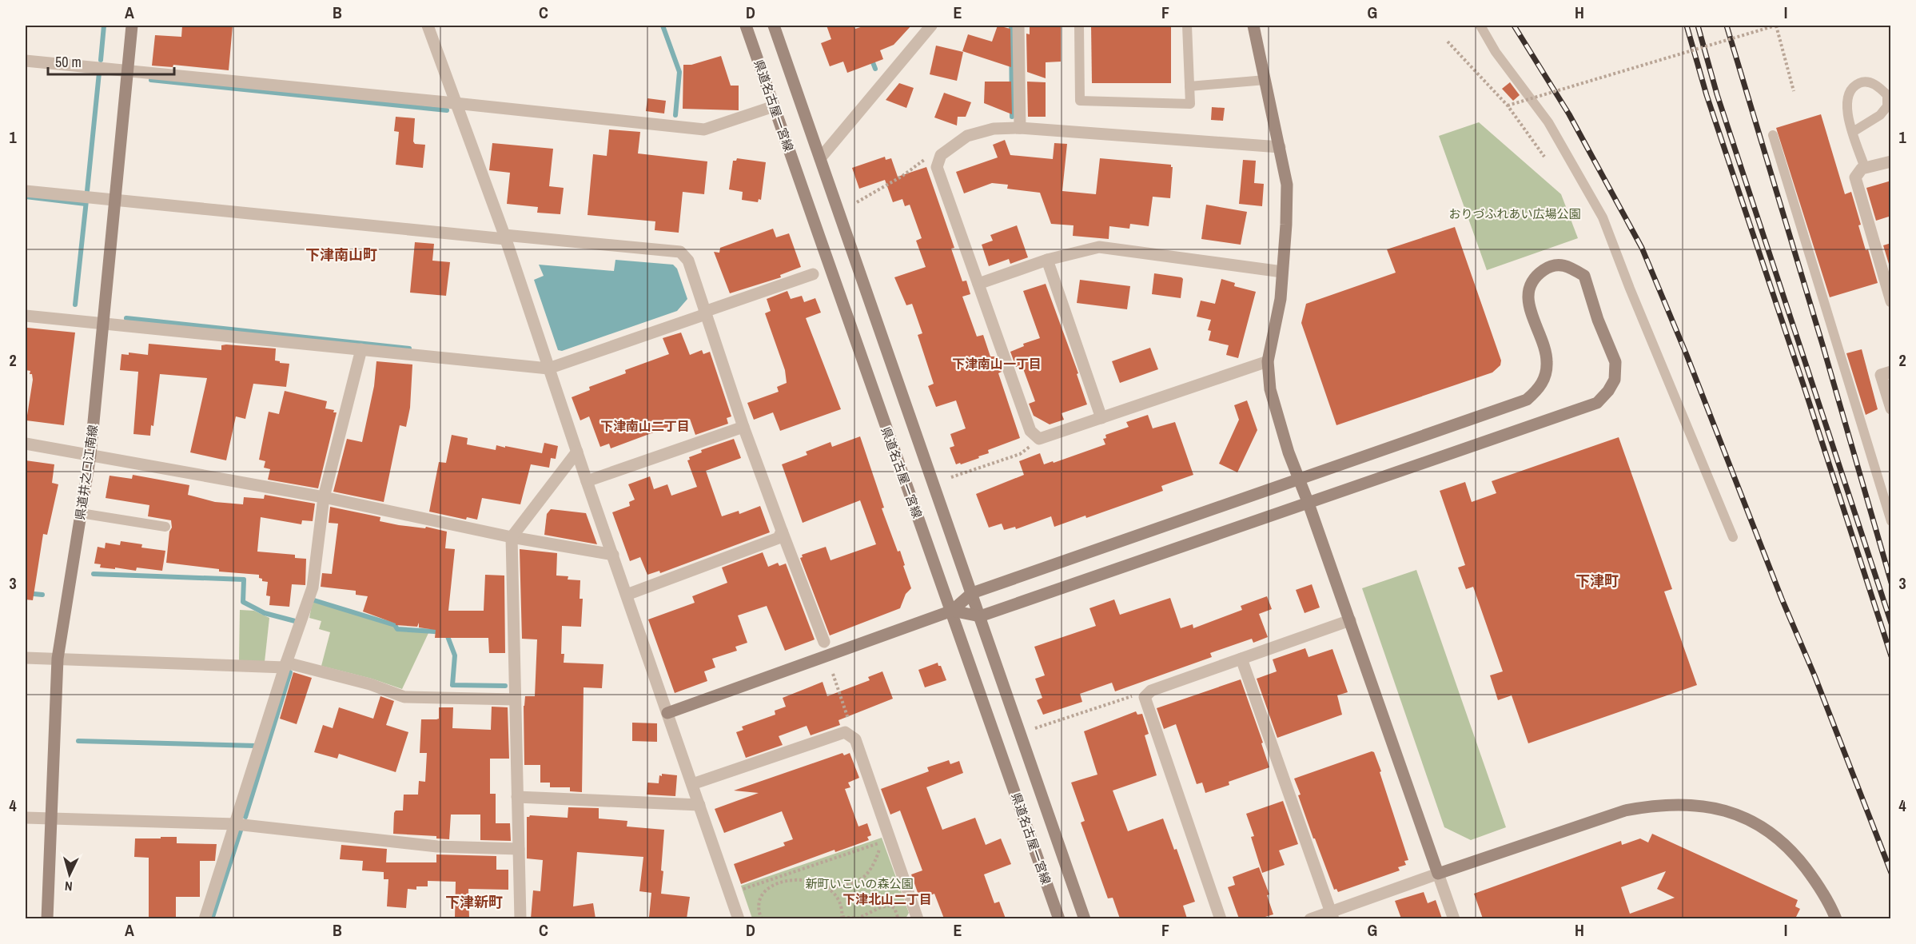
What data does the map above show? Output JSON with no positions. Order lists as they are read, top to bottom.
{
  "streets": {
    "street": ["県道名古屋一宮線", "県道井之口江南線"]
  },
  "districts": [
    "下津南山町",
    "下津南山一丁目",
    "下津南山二丁目",
    "下津町",
    "下津北山二丁目",
    "下津新町"
  ],
  "parks": ["おりづふれあい広場公園", "新町いこいの森公園"],
  "scale_bar": "50 m",
  "north": "bottom",
  "grid": {
    "columns": [
      "A",
      "B",
      "C",
      "D",
      "E",
      "F",
      "G",
      "H",
      "I"
    ],
    "rows": [
      "1",
      "2",
      "3",
      "4"
    ]
  }
}
